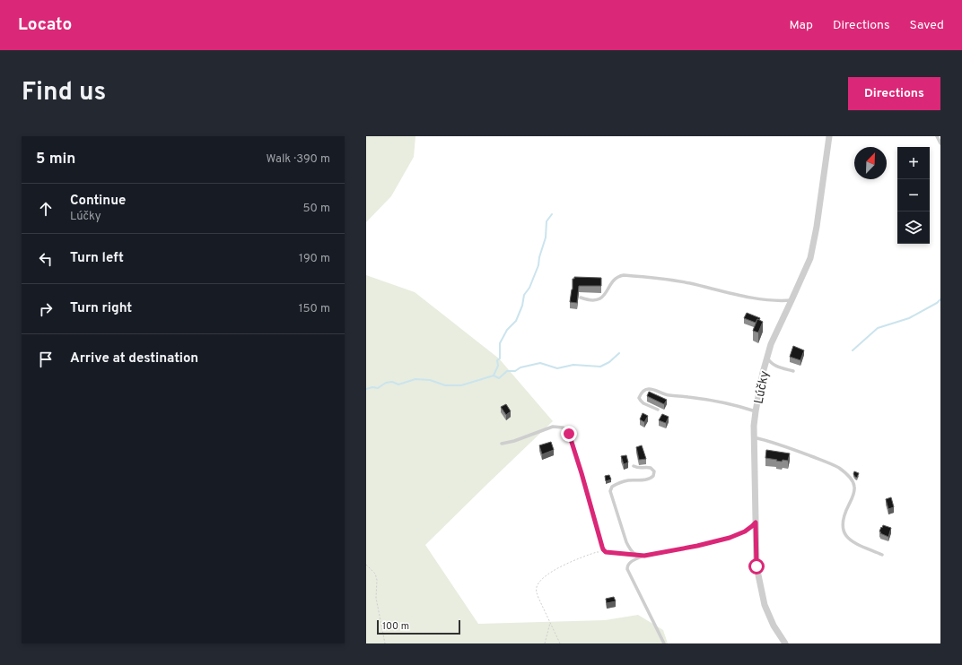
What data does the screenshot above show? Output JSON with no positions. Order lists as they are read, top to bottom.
{
  "streets": {
    "street": ["Lúčky"]
  },
  "scale_bar": "100 m",
  "north": "top right",
  "page": {
    "header": "Locato",
    "nav": ["Map", "Directions", "Saved"],
    "title": "Find us",
    "buttons": "Directions",
    "heading": ["5 min", "Walk · 390 m"],
    "map_buttons": ["+", "−"],
    "list": [
      ["Continue", "Lúčky", "50 m"],
      ["Turn left", "190 m"],
      ["Turn right", "150 m"],
      "Arrive at destination"
    ],
    "scale": "100 m"
  }
}
